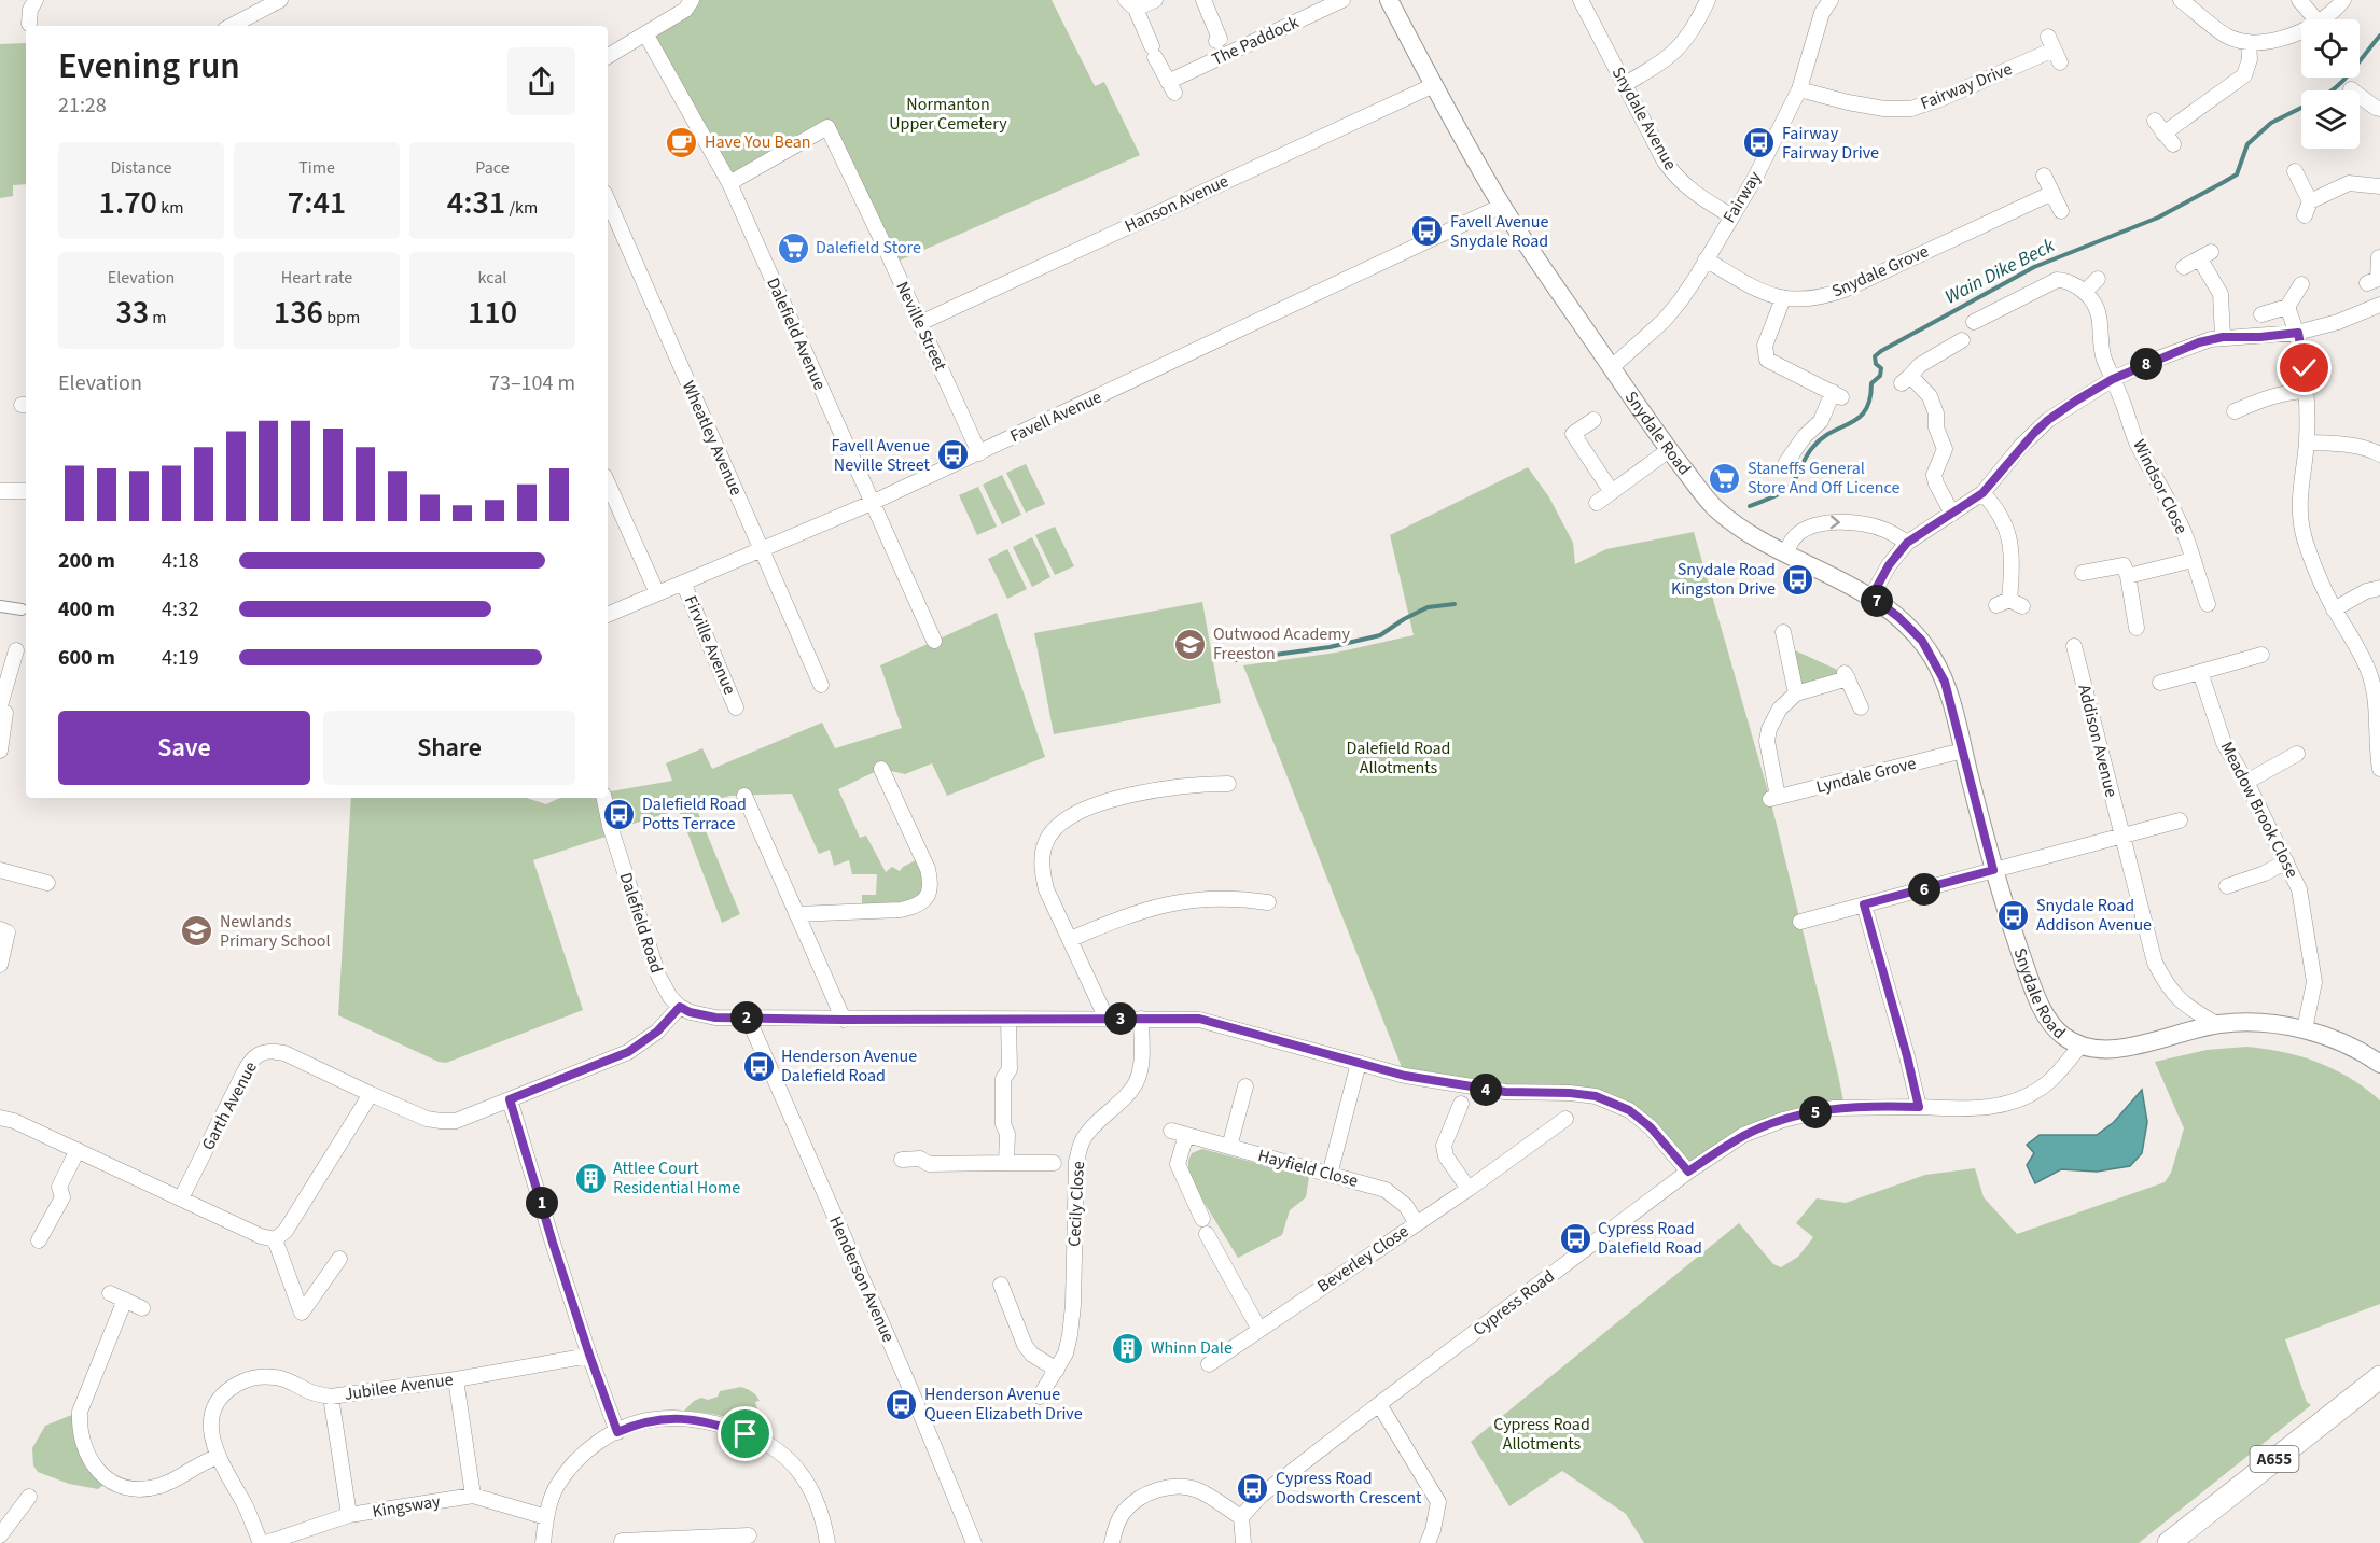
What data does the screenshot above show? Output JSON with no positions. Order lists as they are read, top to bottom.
{
  "streets": {
    "main road": ["A655"],
    "street": [
      "The Paddock",
      "Fairway Drive",
      "Snydale Avenue",
      "Fairway",
      "Hanson Avenue",
      "Snydale Grove",
      "Neville Street",
      "Dalefield Avenue",
      "Favell Avenue",
      "Snydale Road",
      "Wheatley Avenue",
      "Windsor Close",
      "Firville Avenue",
      "Addison Avenue",
      "Lyndale Grove",
      "Meadow Brook Close",
      "Dalefield Road",
      "Garth Avenue",
      "Hayfield Close",
      "Cecily Close",
      "Beverley Close",
      "Henderson Avenue",
      "Cypress Road",
      "Jubilee Avenue",
      "Kingsway"
    ]
  },
  "crossings": [
    ["Fairway Drive", "Fairway"],
    ["Snydale Avenue", "Fairway"],
    ["Fairway", "Snydale Grove"],
    ["Fairway", "Snydale Road"],
    ["Hanson Avenue", "Neville Street"],
    ["Hanson Avenue", "Snydale Road"],
    ["Neville Street", "Dalefield Avenue"],
    ["Neville Street", "Favell Avenue"],
    ["Dalefield Avenue", "Favell Avenue"],
    ["Favell Avenue", "Snydale Road"],
    ["Favell Avenue", "Wheatley Avenue"],
    ["Favell Avenue", "Firville Avenue"],
    ["Snydale Road", "Addison Avenue"],
    ["Snydale Road", "Lyndale Grove"],
    ["Snydale Road", "Meadow Brook Close"],
    ["Snydale Road", "Cypress Road"],
    ["Dalefield Road", "Garth Avenue"],
    ["Hayfield Close", "Beverley Close"]
  ],
  "water": ["Wain Dike Beck"],
  "parks": ["Normanton Upper Cemetery", "Dalefield Road Allotments", "Cypress Road Allotments"],
  "places": {
    "cafe": ["Have You Bean"],
    "bus stop": [
      "Fairway Fairway Drive",
      "Favell Avenue Snydale Road",
      "Favell Avenue Neville Street",
      "Snydale Road Kingston Drive",
      "Dalefield Road Potts Terrace",
      "Snydale Road Addison Avenue",
      "Henderson Avenue Dalefield Road",
      "Cypress Road Dalefield Road",
      "Henderson Avenue Queen Elizabeth Drive",
      "Cypress Road Dodsworth Crescent"
    ],
    "supermarket": ["Dalefield Store", "Staneffs General Store And Off Licence"],
    "school or university": ["Outwood Academy Freeston", "Newlands Primary School"],
    "building": ["Attlee Court Residential Home", "Whinn Dale"]
  },
  "page": {
    "heading": ["Evening run", "21:28"],
    "stats": [
      ["Distance", "1.70 km"],
      ["Time", "7:41"],
      ["Pace", "4:31 /km"],
      ["Elevation", "33 m"],
      ["Heart rate", "136 bpm"],
      ["kcal", "110"]
    ],
    "pins": [
      "8",
      "7",
      "6",
      "2",
      "3",
      "4",
      "5",
      "1"
    ],
    "chart": ["Elevation", "73–104 m"],
    "list": [
      {
        "name": "200 m",
        "note": "4:18"
      },
      {
        "name": "400 m",
        "note": "4:32"
      },
      {
        "name": "600 m",
        "note": "4:19"
      }
    ],
    "buttons": ["Save", "Share"]
  }
}
